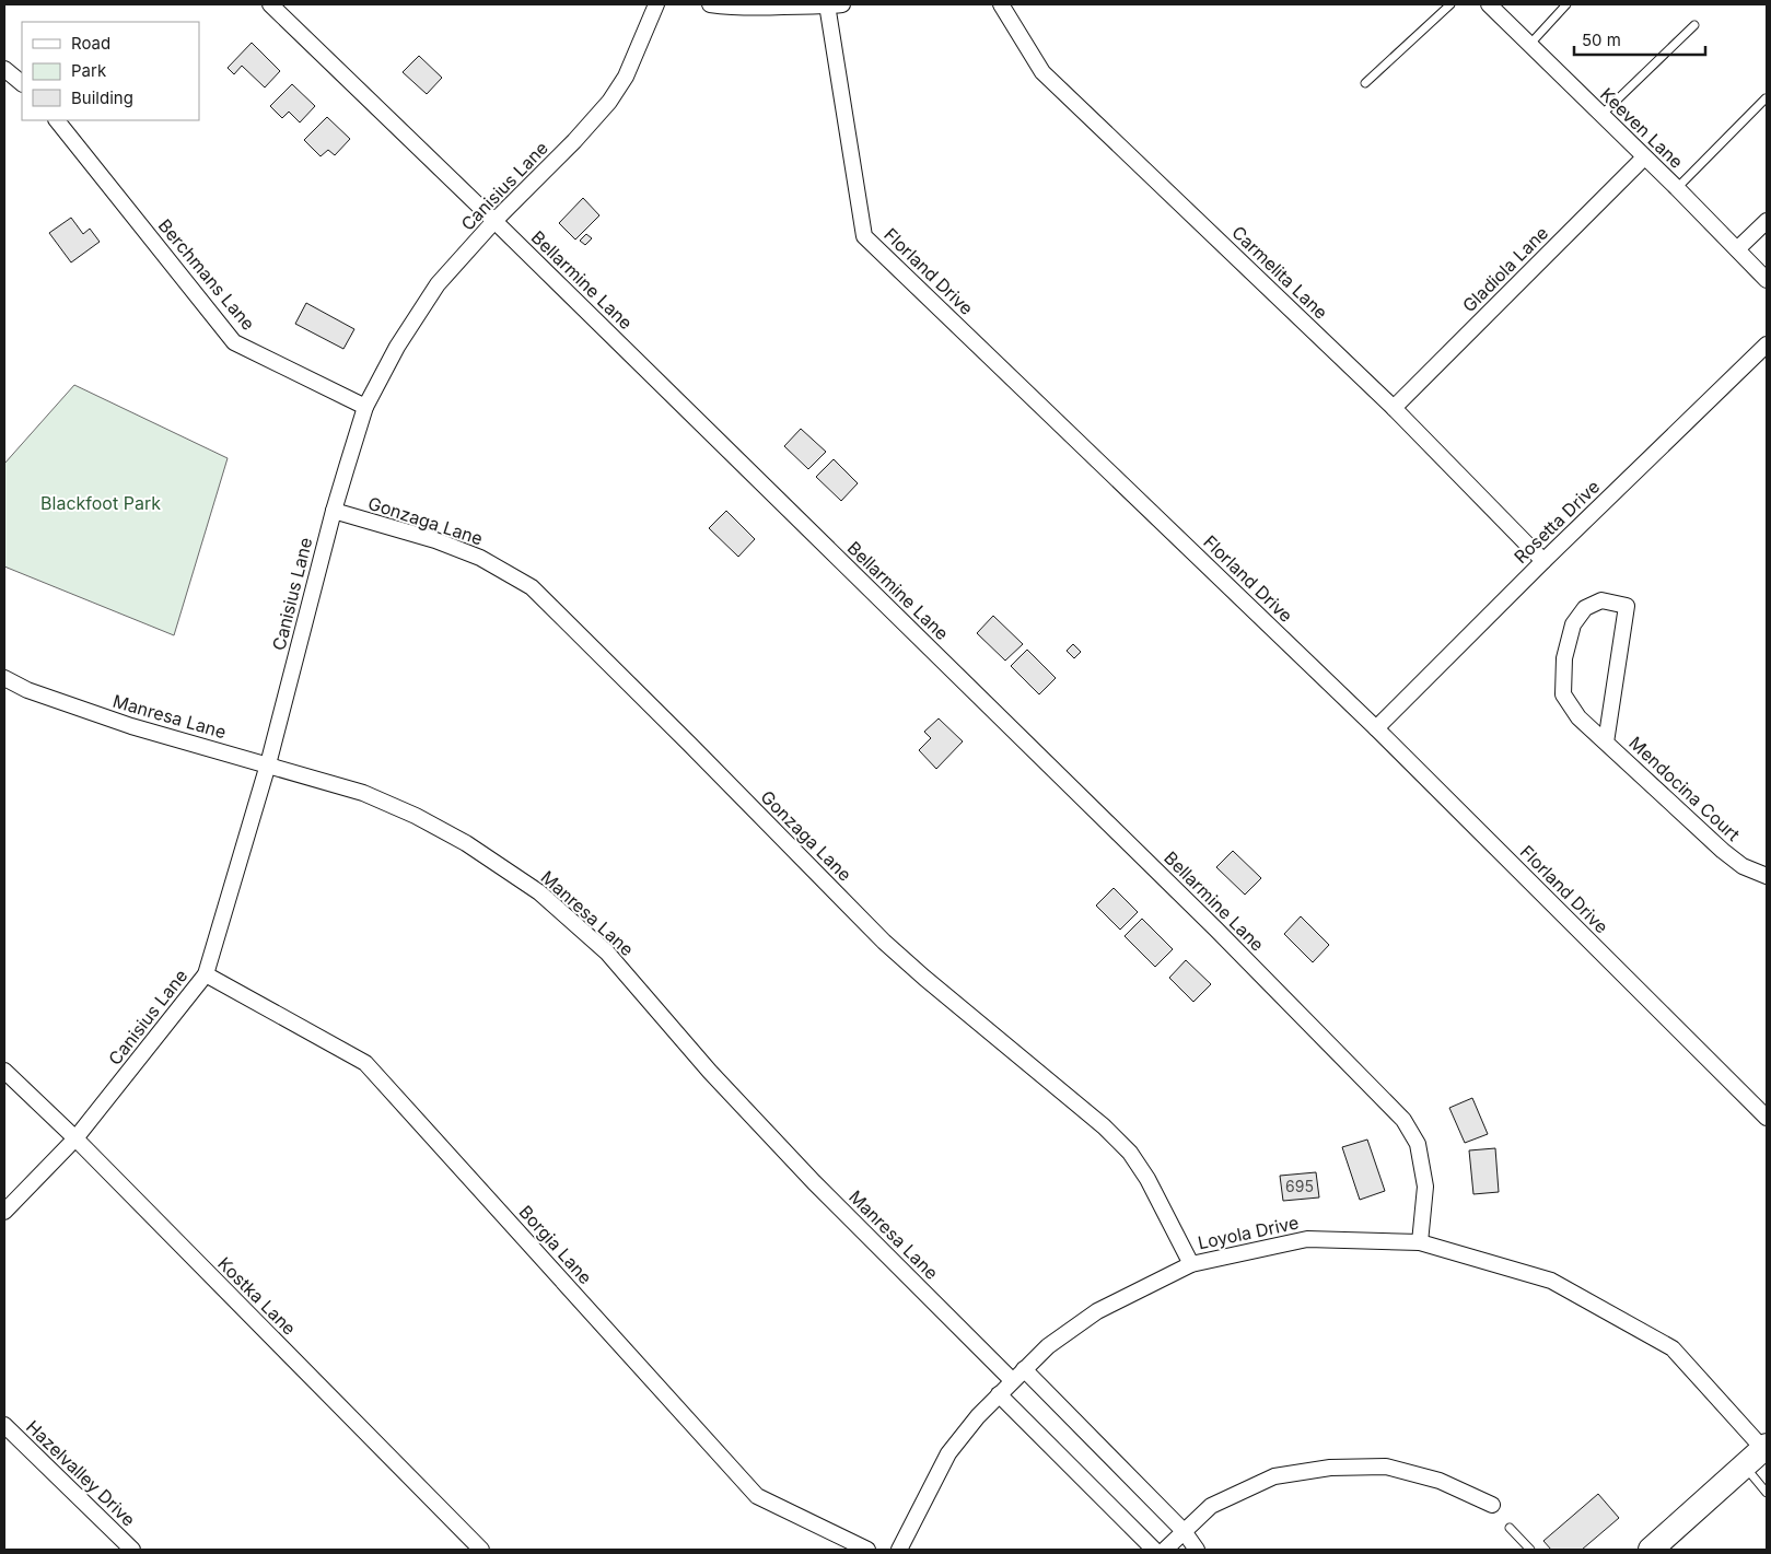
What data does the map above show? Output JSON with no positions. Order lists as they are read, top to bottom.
{
  "streets": {
    "street": [
      "Keeven Lane",
      "Canisius Lane",
      "Gladiola Lane",
      "Florland Drive",
      "Carmelita Lane",
      "Berchmans Lane",
      "Bellarmine Lane",
      "Gonzaga Lane",
      "Rosetta Drive",
      "Manresa Lane",
      "Mendocina Court",
      "Loyola Drive",
      "Borgia Lane",
      "Kostka Lane",
      "Hazelvalley Drive"
    ]
  },
  "crossings": [
    ["Keeven Lane", "Gladiola Lane"],
    ["Canisius Lane", "Berchmans Lane"],
    ["Canisius Lane", "Bellarmine Lane"],
    ["Canisius Lane", "Gonzaga Lane"],
    ["Canisius Lane", "Manresa Lane"],
    ["Canisius Lane", "Borgia Lane"],
    ["Canisius Lane", "Kostka Lane"],
    ["Gladiola Lane", "Carmelita Lane"],
    ["Florland Drive", "Rosetta Drive"],
    ["Carmelita Lane", "Rosetta Drive"],
    ["Bellarmine Lane", "Loyola Drive"],
    ["Gonzaga Lane", "Loyola Drive"],
    ["Manresa Lane", "Loyola Drive"]
  ],
  "parks": ["Blackfoot Park"],
  "house_numbers": ["695"],
  "legend": ["Road", "Park", "Building"],
  "scale_bar": "50 m"
}
